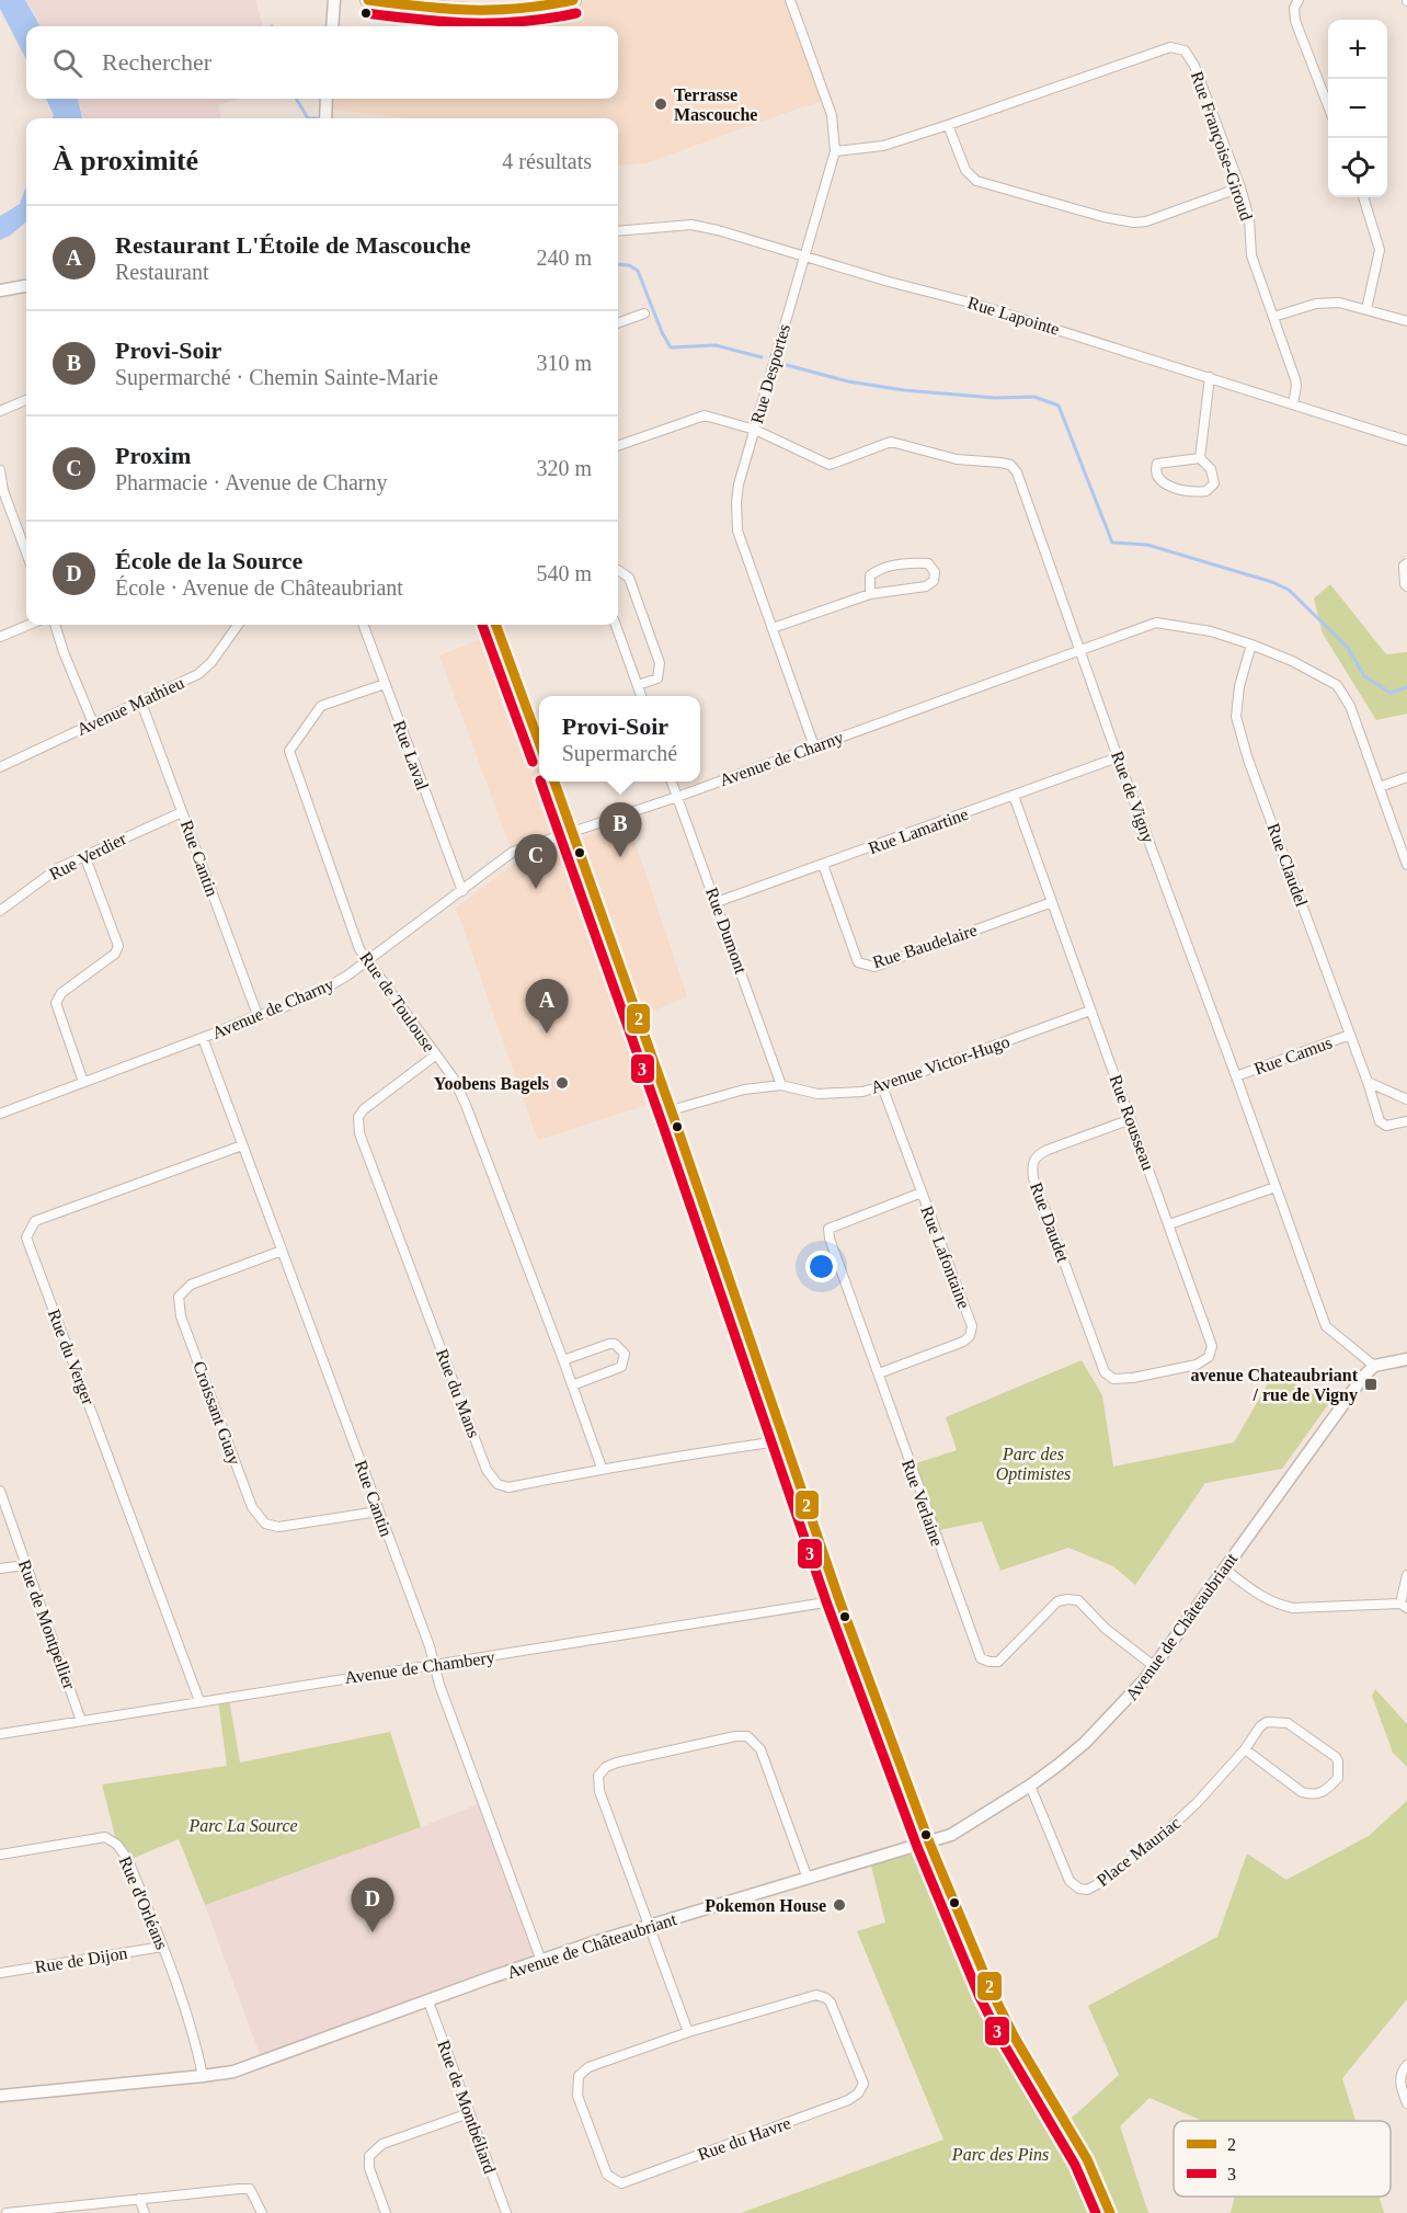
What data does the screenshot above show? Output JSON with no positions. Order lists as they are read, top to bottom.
{
  "streets": {
    "street": [
      "Rue Françoise-Giroud",
      "Rue Lapointe",
      "Rue Desportes",
      "Avenue Mathieu",
      "Rue Laval",
      "Avenue de Charny",
      "Rue de Vigny",
      "Rue Lamartine",
      "Rue Verdier",
      "Rue Cantin",
      "Rue Claudel",
      "Rue Dumont",
      "Rue Baudelaire",
      "Rue de Toulouse",
      "Rue Camus",
      "Avenue Victor-Hugo",
      "Rue Rousseau",
      "Rue Daudet",
      "Rue Lafontaine",
      "Rue du Verger",
      "Rue du Mans",
      "Croissant Guay",
      "Rue Verlaine",
      "Rue de Montpellier",
      "Avenue de Châteaubriant",
      "Avenue de Chambery",
      "Place Mauriac",
      "Rue d'Orléans",
      "Rue de Dijon",
      "Rue de Montbéliard",
      "Rue du Havre"
    ]
  },
  "crossings": [
    ["Rue Françoise-Giroud", "Rue Lapointe"],
    ["Rue Françoise-Giroud", "Rue Desportes"],
    ["Rue Lapointe", "Rue Desportes"],
    ["Rue Desportes", "Avenue de Charny"],
    ["Rue Desportes", "Rue de Vigny"],
    ["Avenue Mathieu", "Rue Cantin"],
    ["Rue Laval", "Avenue de Charny"],
    ["Rue Laval", "Rue de Toulouse"],
    ["Avenue de Charny", "Rue de Vigny"],
    ["Avenue de Charny", "Rue Cantin"],
    ["Avenue de Charny", "Rue Claudel"],
    ["Avenue de Charny", "Rue Dumont"],
    ["Avenue de Charny", "Rue de Toulouse"],
    ["Rue de Vigny", "Rue Lamartine"],
    ["Rue de Vigny", "Rue Camus"],
    ["Rue de Vigny", "Avenue de Châteaubriant"],
    ["Rue Lamartine", "Rue Dumont"],
    ["Rue Lamartine", "Rue Baudelaire"],
    ["Rue Lamartine", "Rue Rousseau"],
    ["Rue Verdier", "Rue Cantin"],
    ["Rue Cantin", "Rue du Verger"],
    ["Rue Cantin", "Croissant Guay"],
    ["Rue Cantin", "Avenue de Châteaubriant"],
    ["Rue Cantin", "Avenue de Chambery"],
    ["Rue Claudel", "Rue Camus"],
    ["Rue Dumont", "Avenue Victor-Hugo"],
    ["Rue Baudelaire", "Rue Rousseau"],
    ["Rue de Toulouse", "Rue du Mans"],
    ["Avenue Victor-Hugo", "Rue Rousseau"],
    ["Avenue Victor-Hugo", "Rue Lafontaine"],
    ["Rue Rousseau", "Rue Daudet"],
    ["Rue Lafontaine", "Rue Verlaine"],
    ["Rue du Verger", "Avenue de Chambery"],
    ["Rue Verlaine", "Avenue de Châteaubriant"],
    ["Rue de Montpellier", "Avenue de Chambery"],
    ["Avenue de Châteaubriant", "Place Mauriac"],
    ["Avenue de Châteaubriant", "Rue d'Orléans"],
    ["Avenue de Châteaubriant", "Rue de Montbéliard"],
    ["Rue d'Orléans", "Rue de Dijon"]
  ],
  "parks": ["Parc des Optimistes", "Parc La Source", "Parc des Pins"],
  "places": {
    "other": ["Terrasse Mascouche", "Yoobens Bagels", "Pokemon House"],
    "transit": ["avenue Chateaubriant / rue de Vigny"]
  },
  "lines": ["transit line 2", "transit line 3"],
  "legend": ["2", "3"],
  "page": {
    "map_buttons": ["+", "−"],
    "search": "Rechercher",
    "heading": ["À proximité", "4 résultats"],
    "list": [
      {
        "mark": "A",
        "name": "Restaurant L'Étoile de Mascouche",
        "note": "Restaurant",
        "value": "240 m"
      },
      {
        "mark": "B",
        "name": "Provi-Soir",
        "note": "Supermarché · Chemin Sainte-Marie",
        "value": "310 m"
      },
      {
        "mark": "C",
        "name": "Proxim",
        "note": "Pharmacie · Avenue de Charny",
        "value": "320 m"
      },
      {
        "mark": "D",
        "name": "École de la Source",
        "note": "École · Avenue de Châteaubriant",
        "value": "540 m"
      }
    ],
    "popup": ["Provi-Soir", "Supermarché"],
    "pins": [
      "B",
      "C",
      "A",
      "D"
    ]
  }
}
